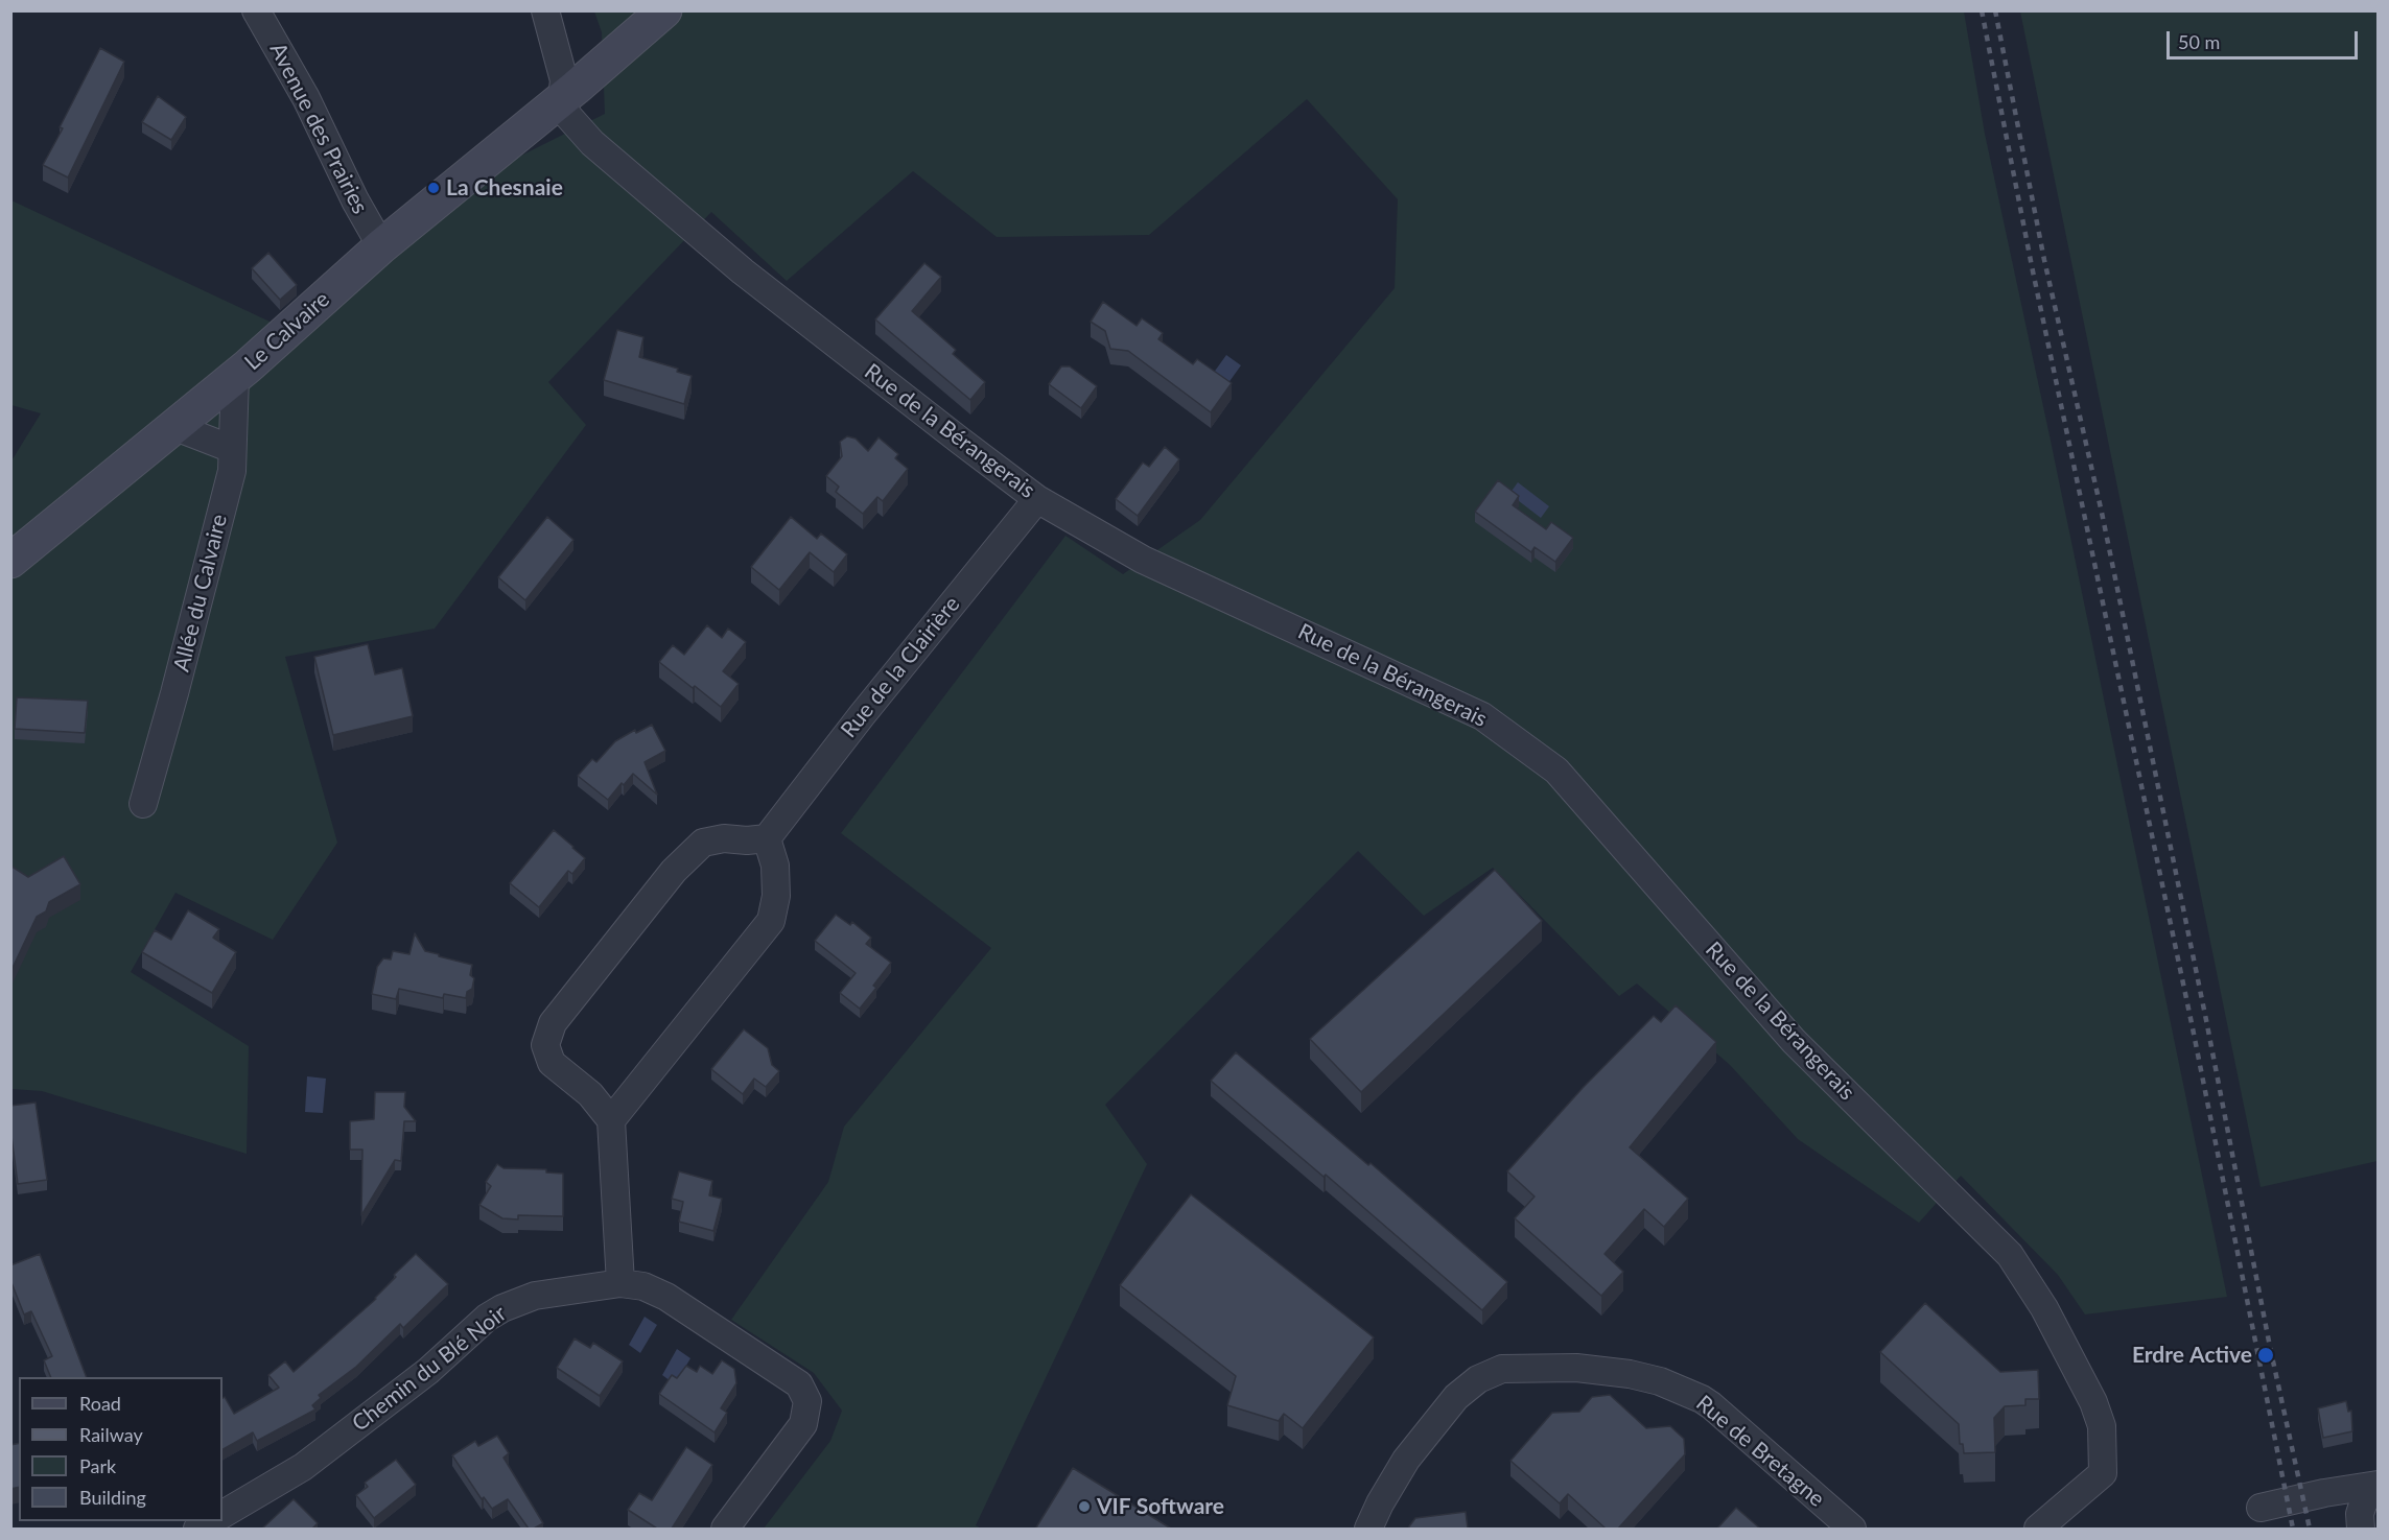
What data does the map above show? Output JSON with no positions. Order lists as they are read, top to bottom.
{
  "streets": {
    "street": [
      "Avenue des Prairies",
      "Le Calvaire",
      "Rue de la Bérangerais",
      "Allée du Calvaire",
      "Rue de la Clairière",
      "Chemin du Blé Noir",
      "Rue de Bretagne"
    ]
  },
  "crossings": [
    ["Avenue des Prairies", "Le Calvaire"],
    ["Le Calvaire", "Rue de la Bérangerais"],
    ["Le Calvaire", "Allée du Calvaire"],
    ["Rue de la Bérangerais", "Rue de la Clairière"]
  ],
  "places": ["La Chesnaie", "Erdre Active", "VIF Software"],
  "legend": [
    "Road",
    "Railway",
    "Park",
    "Building"
  ],
  "scale_bar": "50 m"
}
